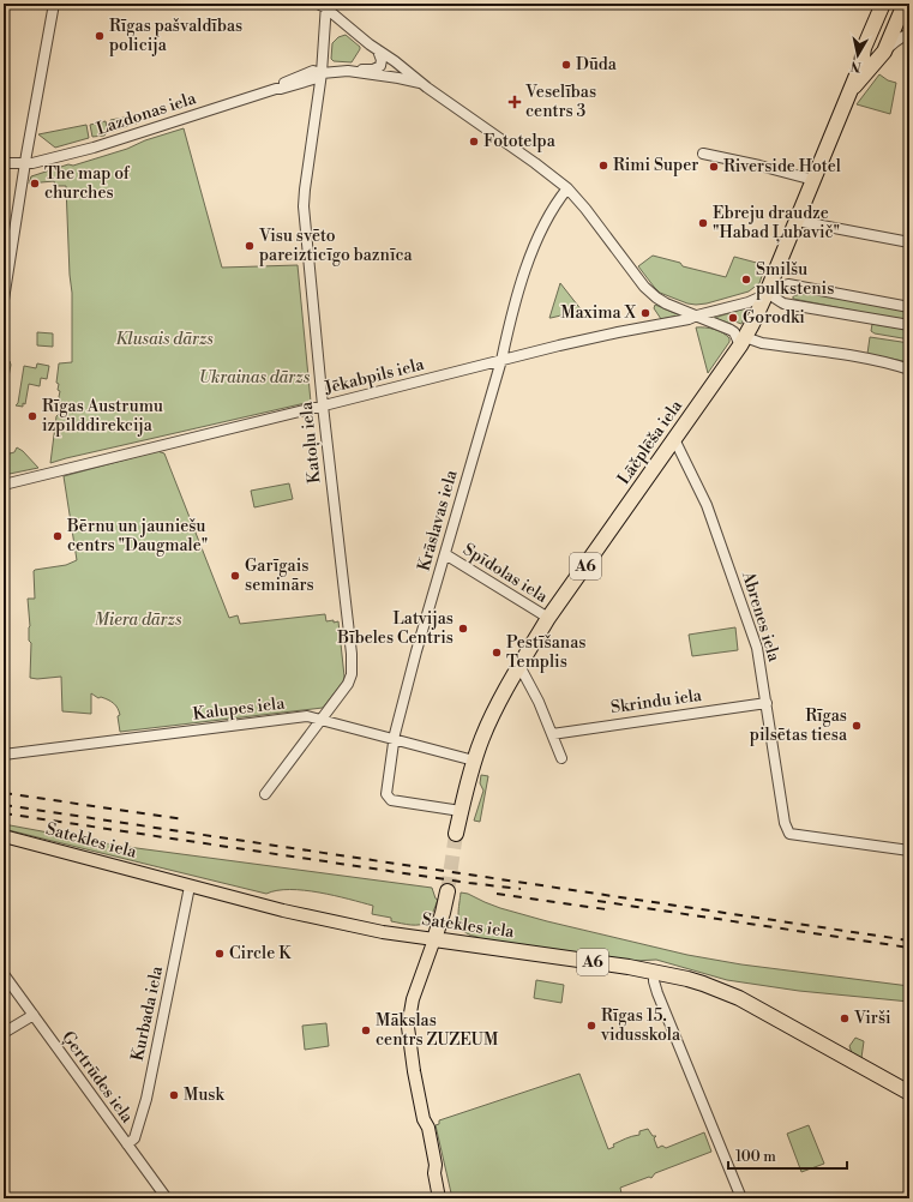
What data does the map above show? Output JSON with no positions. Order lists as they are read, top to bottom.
{
  "streets": {
    "highway": ["Lāčplēša iela", "A6", "Satekles iela"],
    "street": [
      "Lazdonas iela",
      "Jēkabpils iela",
      "Katoļu iela",
      "Krāslavas iela",
      "Spīdolas iela",
      "Abrenes iela",
      "Skrindu iela",
      "Kalupes iela",
      "Kurbada iela",
      "Ģertrūdes iela"
    ]
  },
  "crossings": [
    ["Lazdonas iela", "Katoļu iela"],
    ["Jēkabpils iela", "Katoļu iela"],
    ["Jēkabpils iela", "Lāčplēša iela"],
    ["Jēkabpils iela", "Krāslavas iela"],
    ["Katoļu iela", "Kalupes iela"],
    ["Lāčplēša iela", "Krāslavas iela"],
    ["Lāčplēša iela", "A6"],
    ["Lāčplēša iela", "Spīdolas iela"],
    ["Lāčplēša iela", "Abrenes iela"],
    ["Lāčplēša iela", "Kalupes iela"],
    ["Krāslavas iela", "Spīdolas iela"],
    ["Krāslavas iela", "Kalupes iela"],
    ["Abrenes iela", "Skrindu iela"],
    ["Satekles iela", "Kurbada iela"],
    ["Kurbada iela", "Ģertrūdes iela"]
  ],
  "parks": ["Klusais dārzs", "Ukrainas dārzs", "Miera dārzs"],
  "places": {
    "other": [
      "Rīgas pašvaldības policija",
      "Dūda",
      "Fototelpa",
      "Rimi Super",
      "Riverside Hotel",
      "The map of churches",
      "Ebreju draudze \"Habad Ļubavič\"",
      "Visu svēto pareizticīgo baznīca",
      "Smilšu pulkstenis",
      "Maxima X",
      "Gorodki",
      "Rīgas Austrumu izpilddirekcija",
      "Bērnu un jauniešu centrs \"Daugmale\"",
      "Garīgais seminārs",
      "Latvijas Bībeles Centris",
      "Pestīšanas Templis",
      "Rīgas pilsētas tiesa",
      "Circle K",
      "Virši",
      "Rīgas 15. vidusskola",
      "Mākslas centrs ZUZEUM",
      "Musk"
    ],
    "health": ["Veselības centrs 3"]
  },
  "scale_bar": "100 m",
  "north": "bottom"
}
